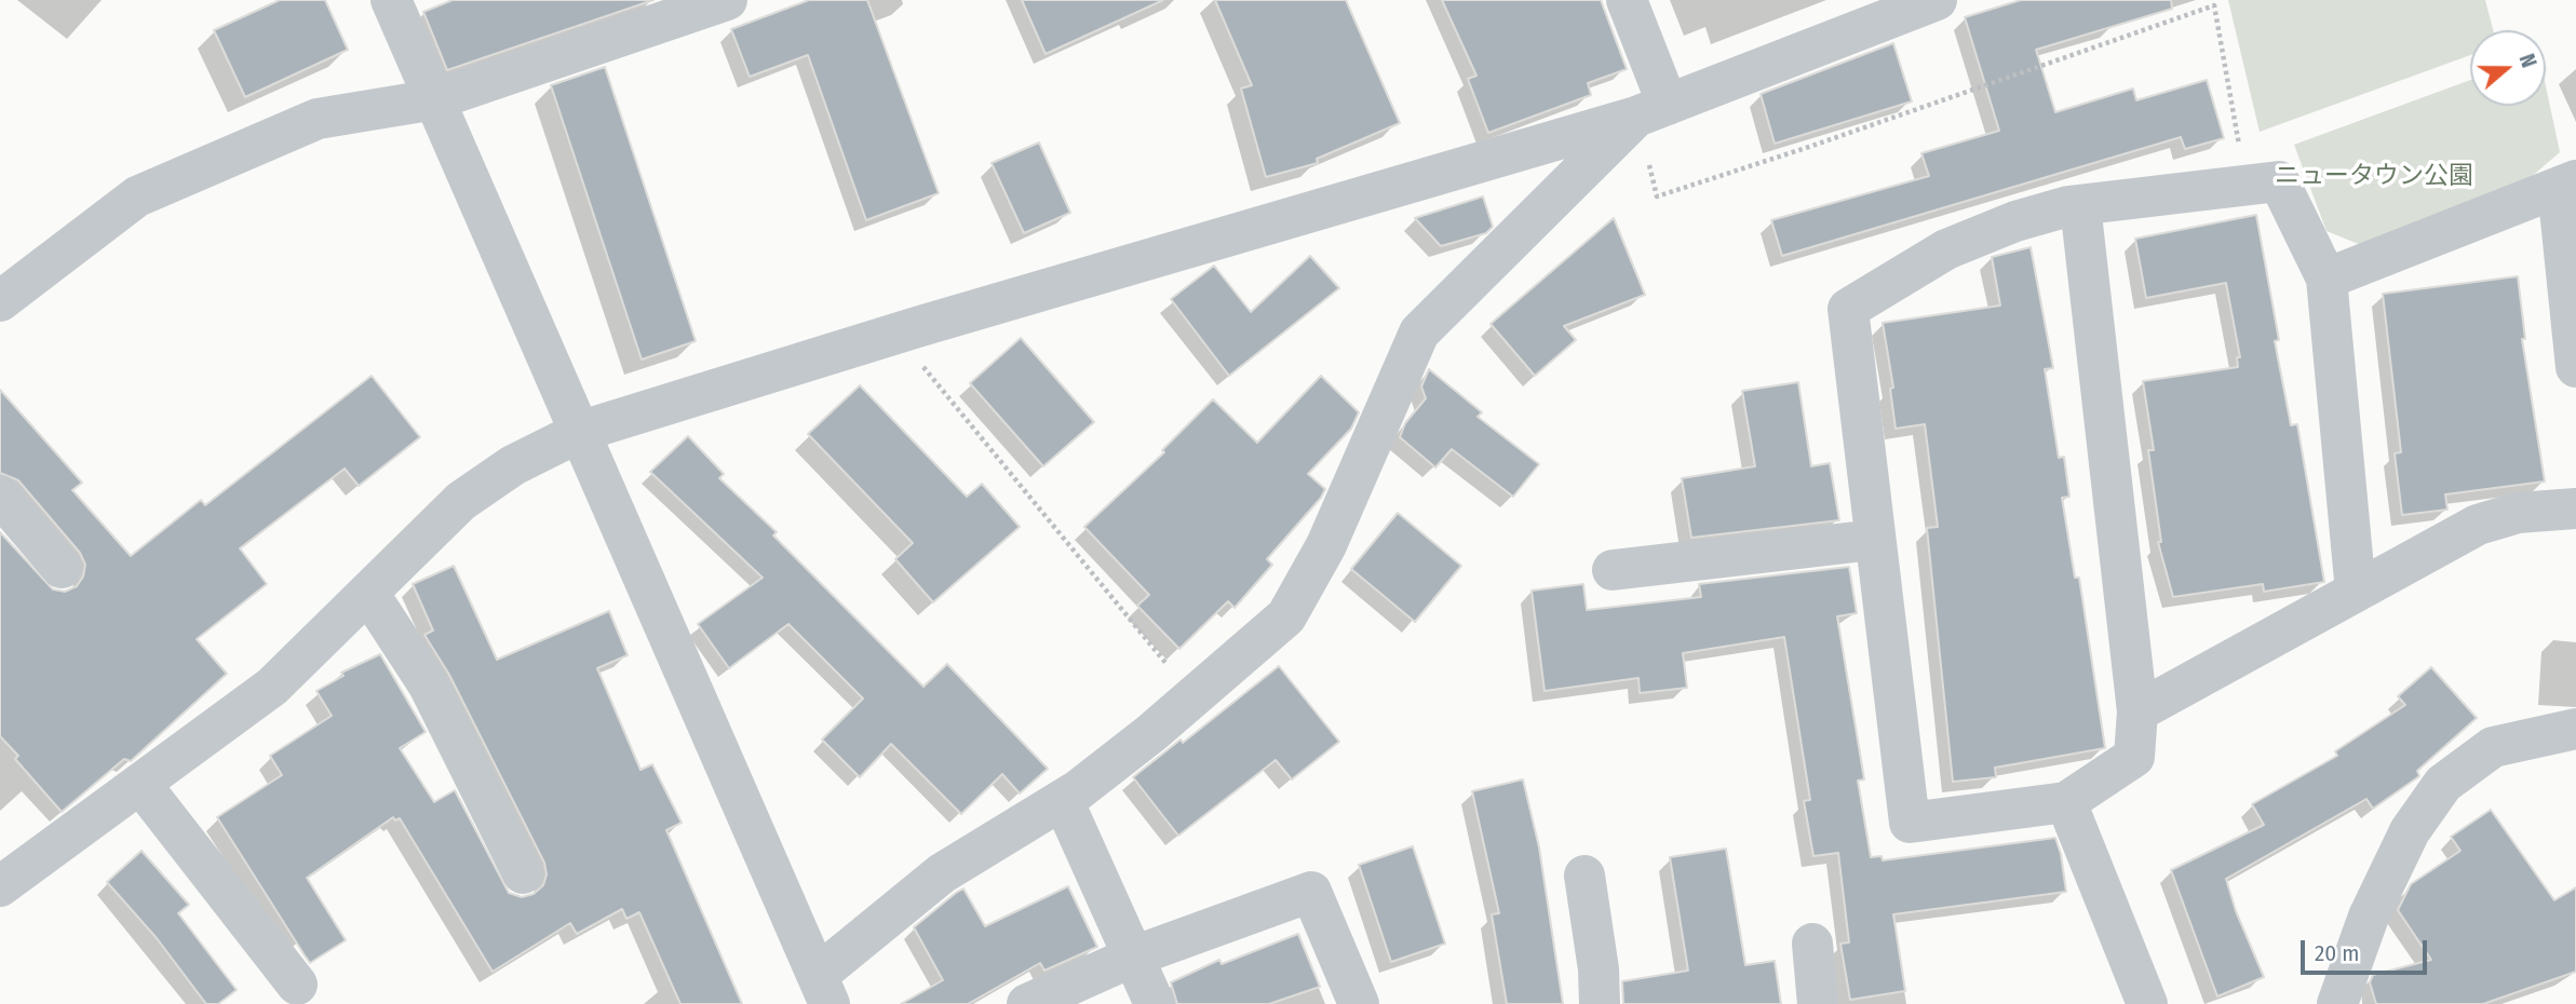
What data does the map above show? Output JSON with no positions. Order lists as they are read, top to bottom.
{
  "parks": ["ニュータウン公園"],
  "scale_bar": "20 m",
  "north": "right"
}
